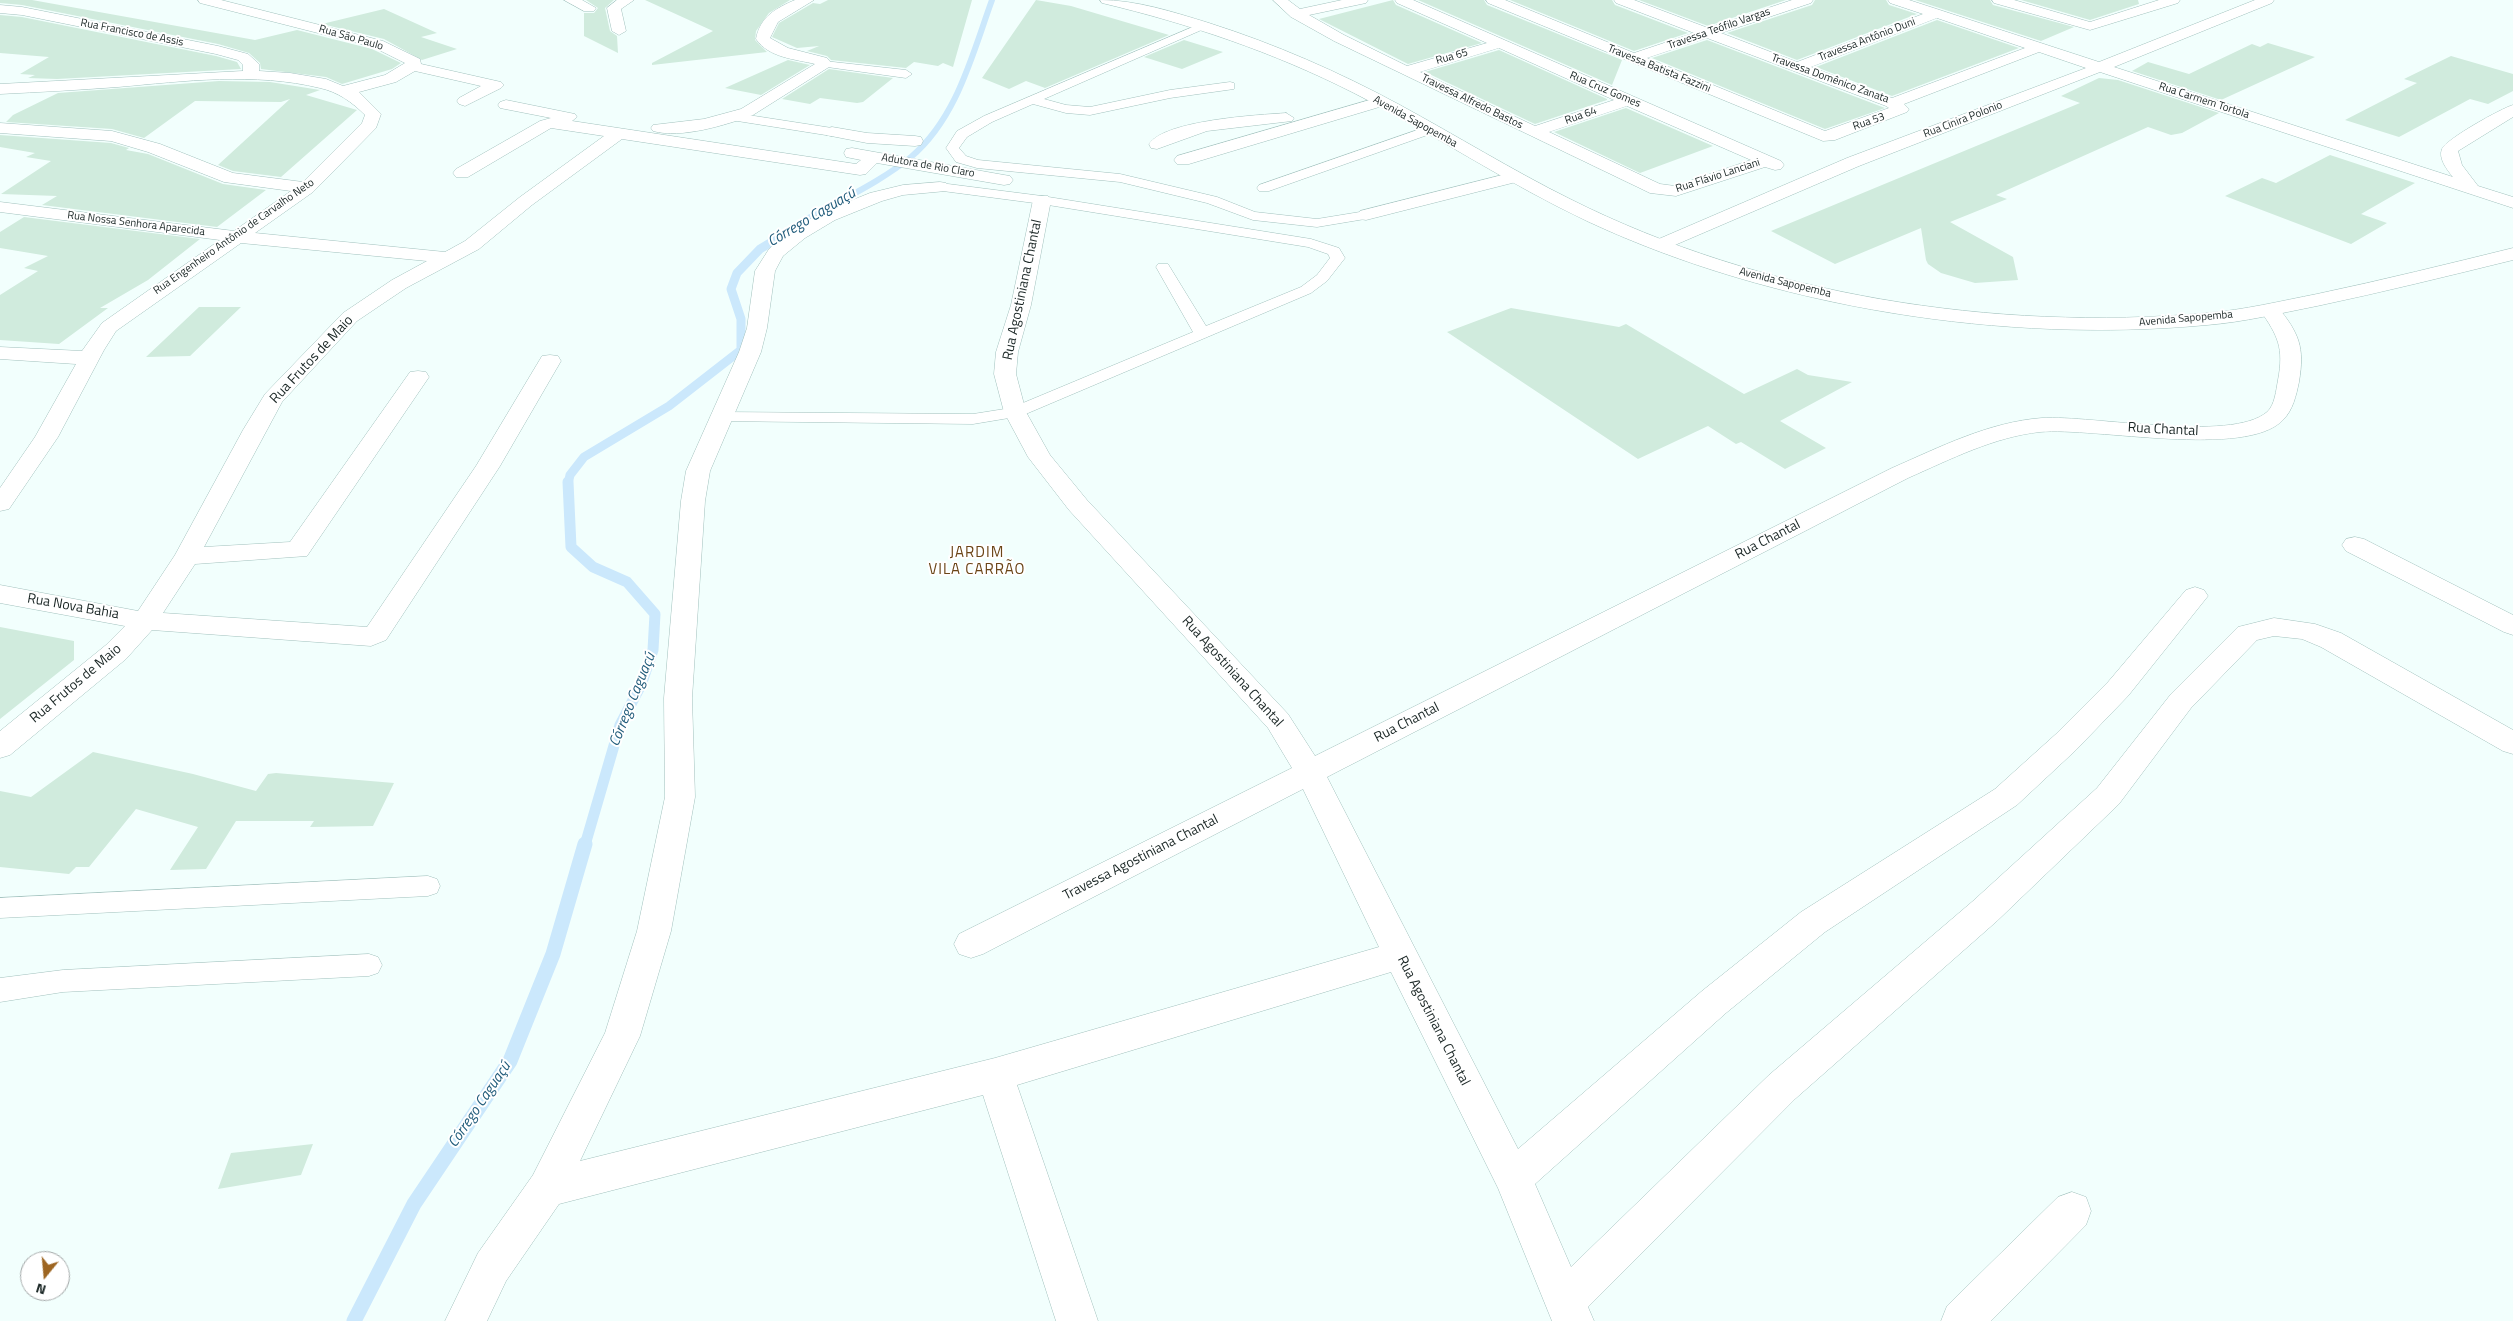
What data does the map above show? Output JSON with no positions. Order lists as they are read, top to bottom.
{
  "streets": {
    "street": [
      "Travessa Teófilo Vargas",
      "Rua Francisco de Assis",
      "Rua São Paulo",
      "Travessa Antônio Duni",
      "Rua 65",
      "Travessa Batista Fazzini",
      "Travessa Domênico Zanata",
      "Rua Cruz Gomes",
      "Rua Carmem Tortola",
      "Travessa Alfredo Bastos",
      "Rua 64",
      "Rua Cinira Polonio",
      "Avenida Sapopemba",
      "Rua 53",
      "Adutora de Rio Claro",
      "Rua Flávio Lanciani",
      "Rua Nossa Senhora Aparecida",
      "Rua Engenheiro Antônio de Carvalho Neto",
      "Rua Agostiniana Chantal",
      "Rua Frutos de Maio",
      "Rua Chantal",
      "Rua Nova Bahia",
      "Travessa Agostiniana Chantal"
    ]
  },
  "crossings": [
    ["Travessa Teófilo Vargas", "Travessa Batista Fazzini"],
    ["Travessa Teófilo Vargas", "Travessa Domênico Zanata"],
    ["Rua Francisco de Assis", "Rua Engenheiro Antônio de Carvalho Neto"],
    ["Travessa Antônio Duni", "Travessa Domênico Zanata"],
    ["Travessa Antônio Duni", "Rua Carmem Tortola"],
    ["Rua 65", "Rua Cruz Gomes"],
    ["Rua 65", "Travessa Alfredo Bastos"],
    ["Travessa Batista Fazzini", "Rua 53"],
    ["Travessa Domênico Zanata", "Rua Carmem Tortola"],
    ["Travessa Domênico Zanata", "Rua 53"],
    ["Rua Cruz Gomes", "Rua 64"],
    ["Rua Cruz Gomes", "Rua Cinira Polonio"],
    ["Rua Cruz Gomes", "Rua Flávio Lanciani"],
    ["Rua Carmem Tortola", "Rua Cinira Polonio"],
    ["Travessa Alfredo Bastos", "Rua 64"],
    ["Travessa Alfredo Bastos", "Rua Flávio Lanciani"],
    ["Rua Cinira Polonio", "Avenida Sapopemba"],
    ["Avenida Sapopemba", "Rua Chantal"],
    ["Rua Nossa Senhora Aparecida", "Rua Engenheiro Antônio de Carvalho Neto"],
    ["Rua Nossa Senhora Aparecida", "Rua Frutos de Maio"],
    ["Rua Agostiniana Chantal", "Rua Chantal"],
    ["Rua Agostiniana Chantal", "Travessa Agostiniana Chantal"],
    ["Rua Frutos de Maio", "Rua Nova Bahia"],
    ["Rua Chantal", "Travessa Agostiniana Chantal"]
  ],
  "districts": ["JARDIM VILA CARRÃO"],
  "water": ["Córrego Caguaçú"],
  "north": "bottom"
}
